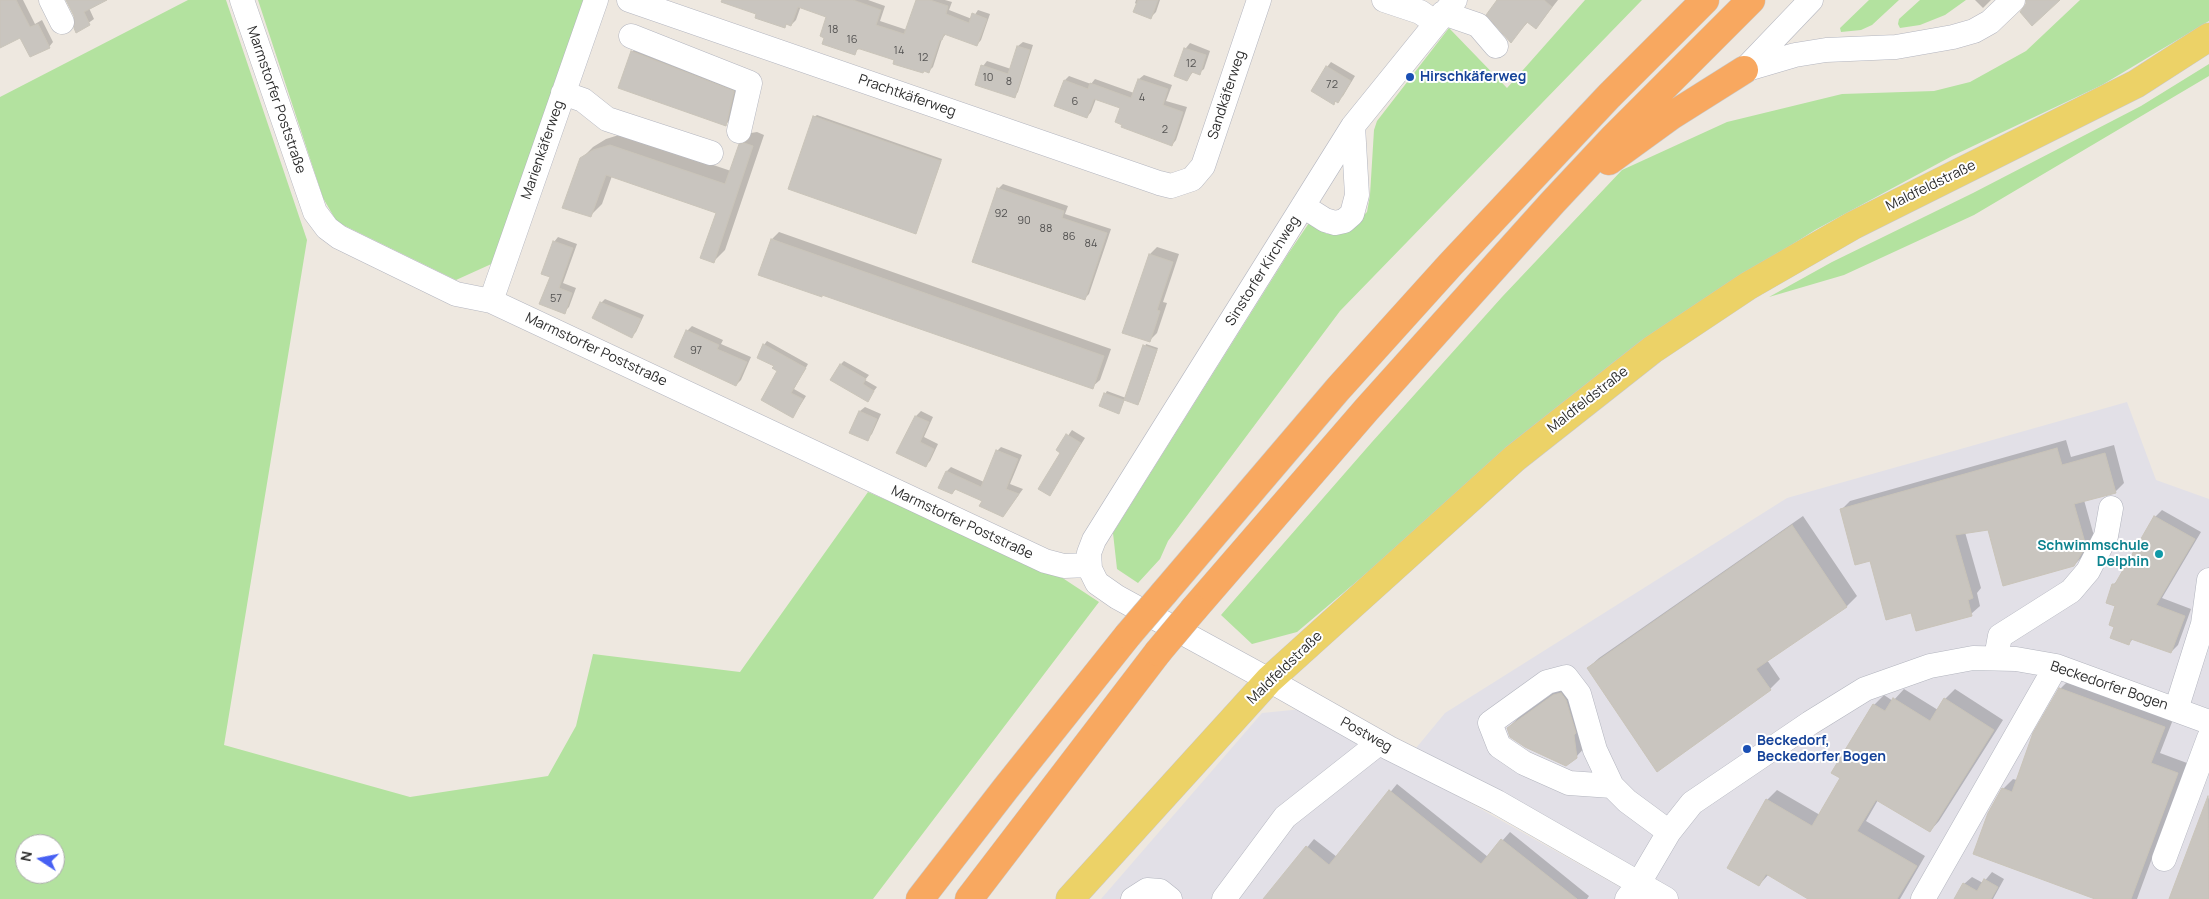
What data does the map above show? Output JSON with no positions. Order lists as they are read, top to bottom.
{
  "streets": {
    "main road": ["Maldfeldstraße"],
    "street": [
      "Sandkäferweg",
      "Prachtkäferweg",
      "Marmstorfer Poststraße",
      "Marienkäferweg",
      "Sinstorfer Kirchweg",
      "Beckedorfer Bogen",
      "Postweg"
    ]
  },
  "crossings": [
    ["Sandkäferweg", "Prachtkäferweg"],
    ["Marmstorfer Poststraße", "Marienkäferweg"],
    ["Marmstorfer Poststraße", "Sinstorfer Kirchweg"],
    ["Marmstorfer Poststraße", "Postweg"],
    ["Maldfeldstraße", "Postweg"],
    ["Sinstorfer Kirchweg", "Postweg"],
    ["Beckedorfer Bogen", "Postweg"]
  ],
  "places": ["Hirschkäferweg", "Schwimmschule Delphin", "Beckedorf, Beckedorfer Bogen"],
  "house_numbers": [
    "18",
    "16",
    "14",
    "12",
    "12",
    "10",
    "8",
    "72",
    "4",
    "6",
    "2",
    "92",
    "90",
    "88",
    "86",
    "84",
    "57",
    "97"
  ],
  "north": "left"
}
